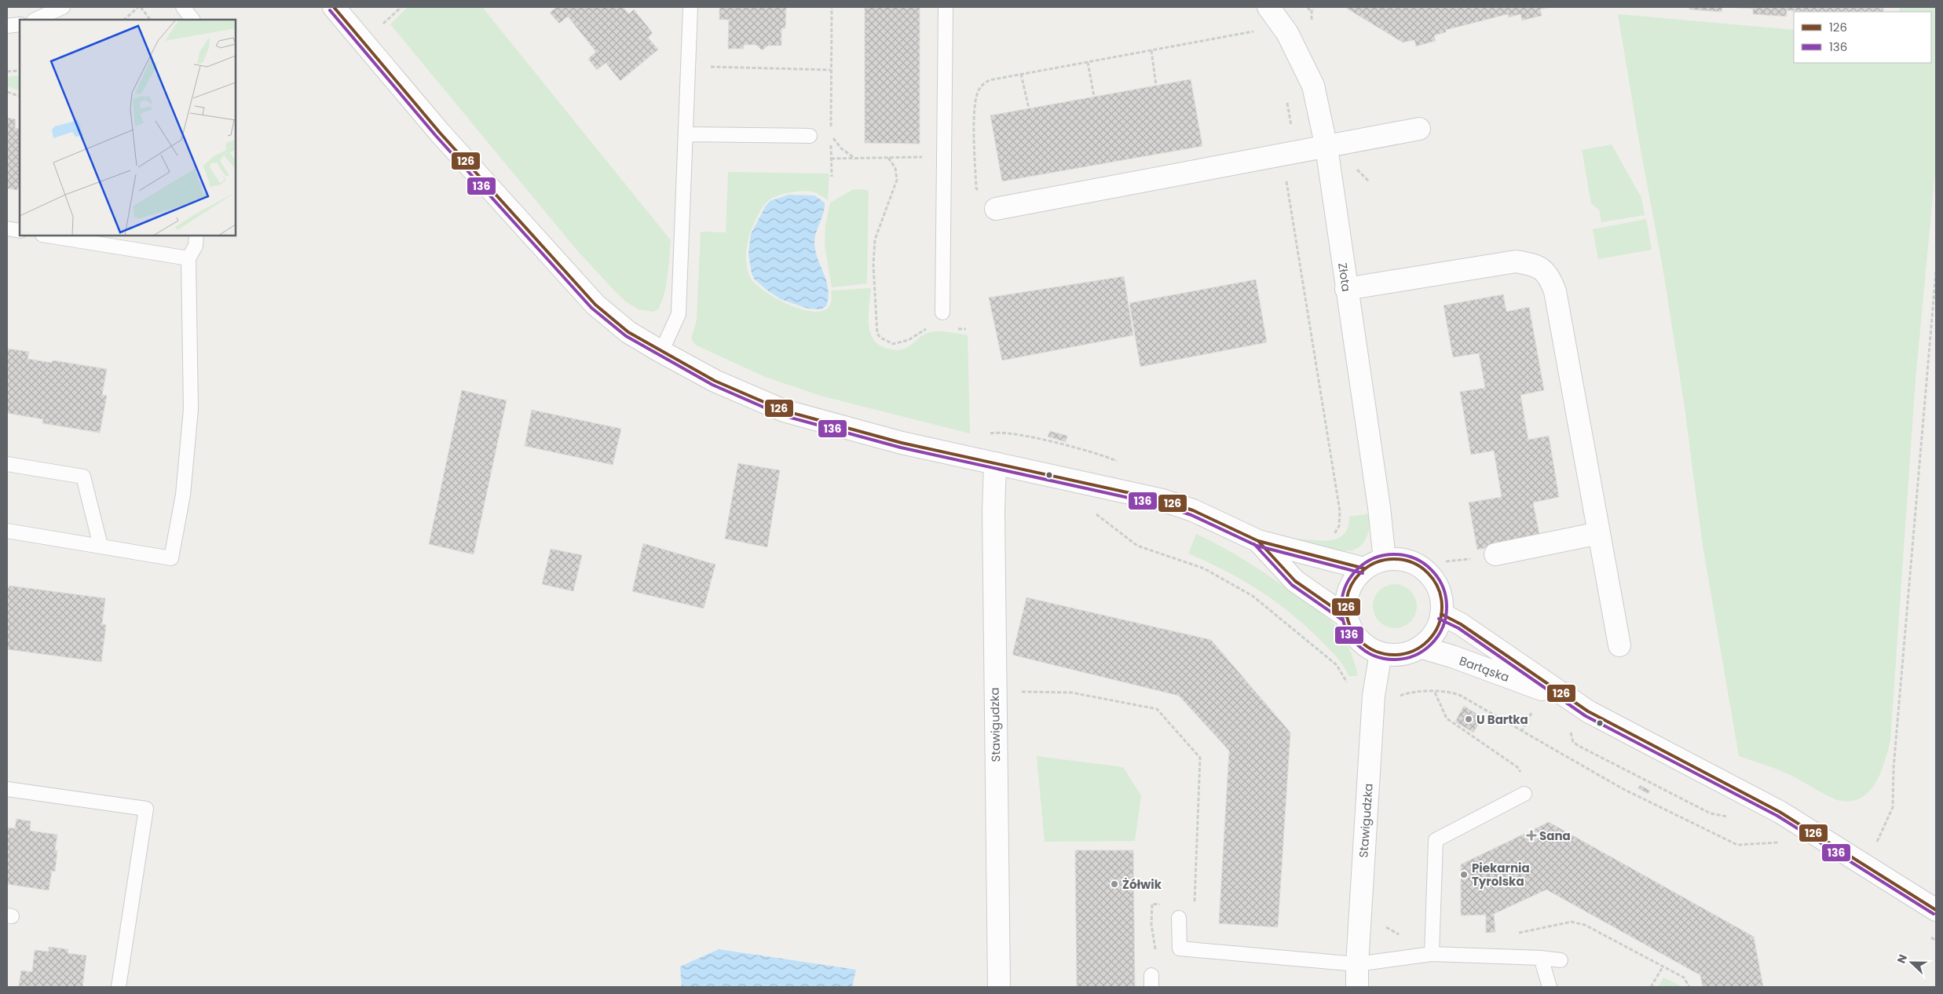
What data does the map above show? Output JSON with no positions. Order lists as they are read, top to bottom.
{
  "streets": {
    "street": ["Złota", "Bartąska", "Stawigudzka"]
  },
  "crossings": [
    ["Złota", "Bartąska"],
    ["Złota", "Stawigudzka"],
    ["Bartąska", "Stawigudzka"]
  ],
  "places": {
    "other": ["U Bartka", "Piekarnia Tyrolska", "Żółwik"],
    "health": ["Sana"]
  },
  "lines": ["transit line 126", "transit line 136"],
  "legend": ["126", "136"],
  "north": "left"
}
